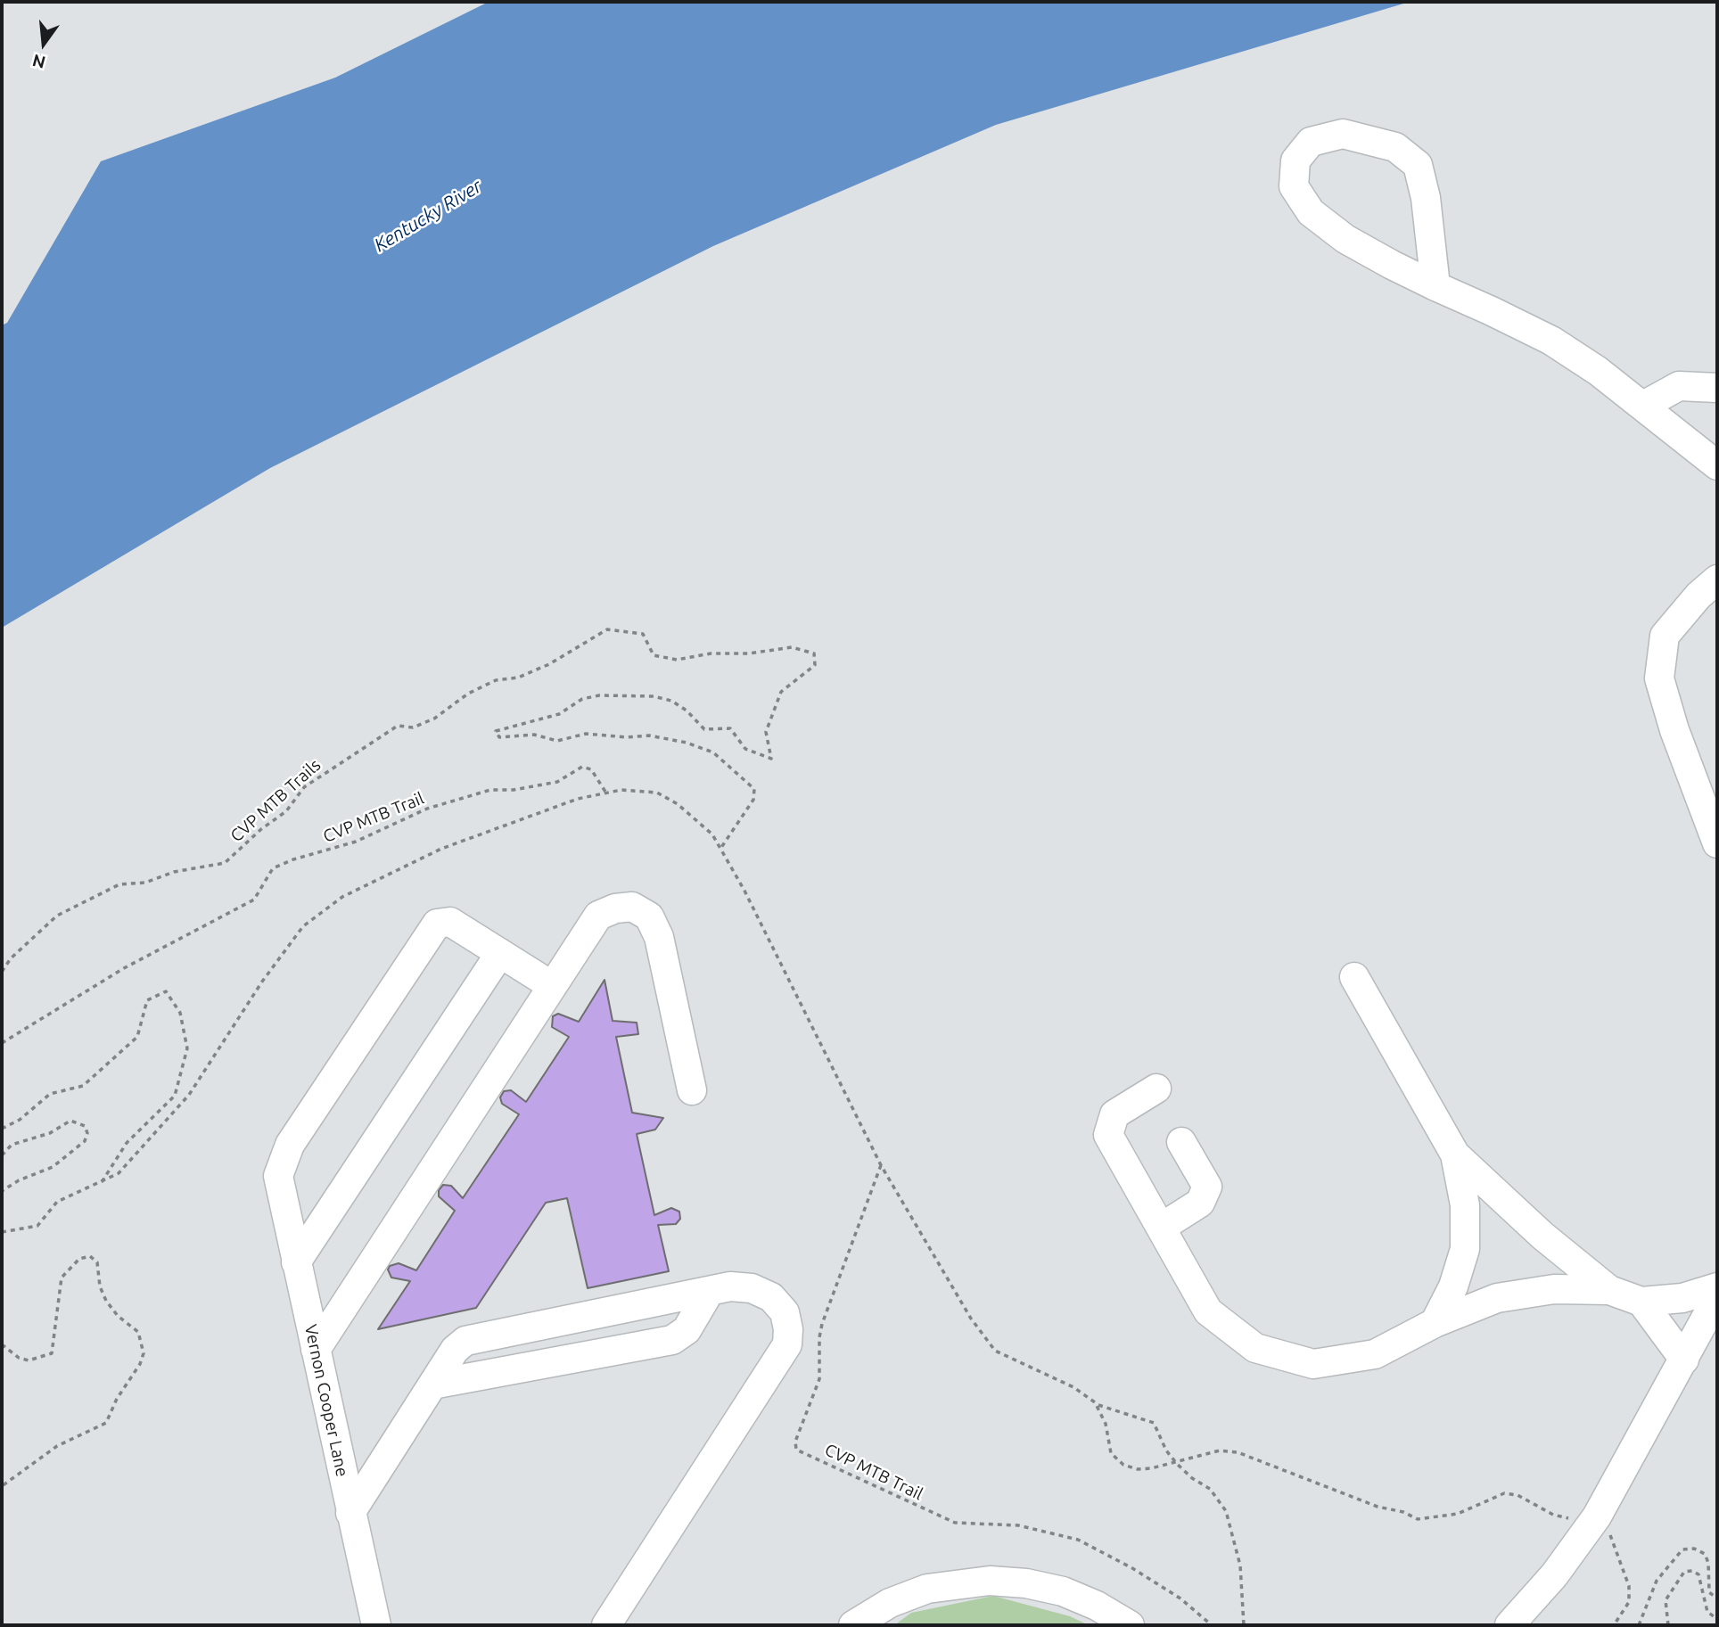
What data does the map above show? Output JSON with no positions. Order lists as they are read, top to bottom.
{
  "streets": {
    "street": ["Vernon Cooper Lane"],
    "path": ["CVP MTB Trails", "CVP MTB Trail"]
  },
  "water": ["Kentucky River"],
  "north": "bottom"
}
